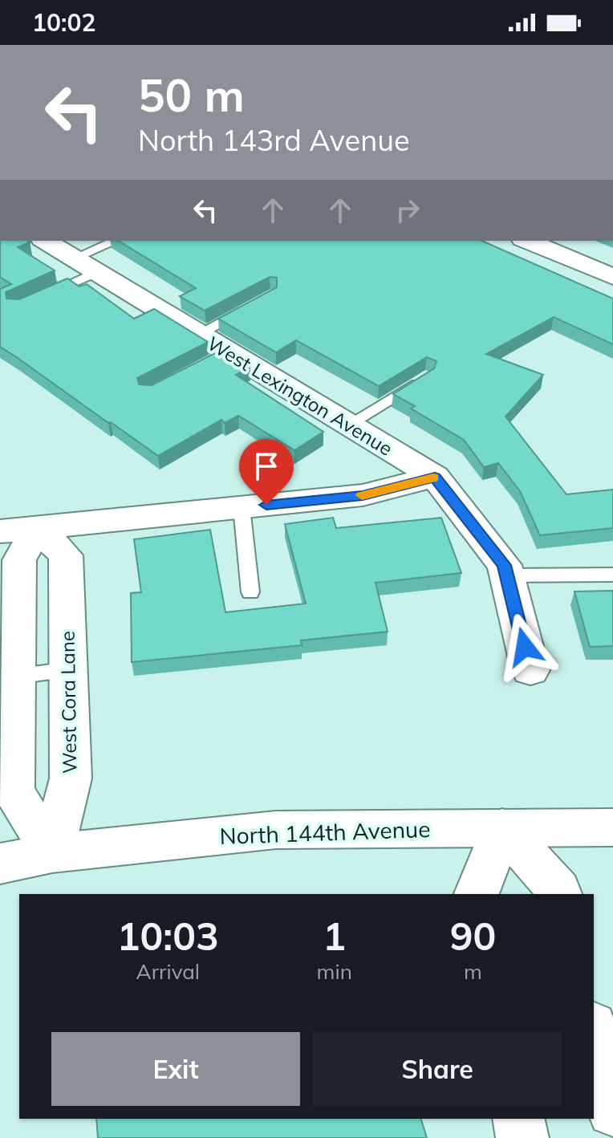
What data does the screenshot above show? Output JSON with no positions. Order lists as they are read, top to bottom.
{
  "streets": {
    "street": ["West Lexington Avenue", "West Cora Lane", "North 144th Avenue"]
  },
  "crossings": [
    ["West Cora Lane", "North 144th Avenue"]
  ],
  "page": {
    "status": "10:02",
    "turn": ["50 m", "North 143rd Avenue"],
    "eta": [
      "10:03",
      "Arrival",
      "1",
      "min",
      "90",
      "m"
    ],
    "buttons": ["Exit", "Share"]
  }
}
